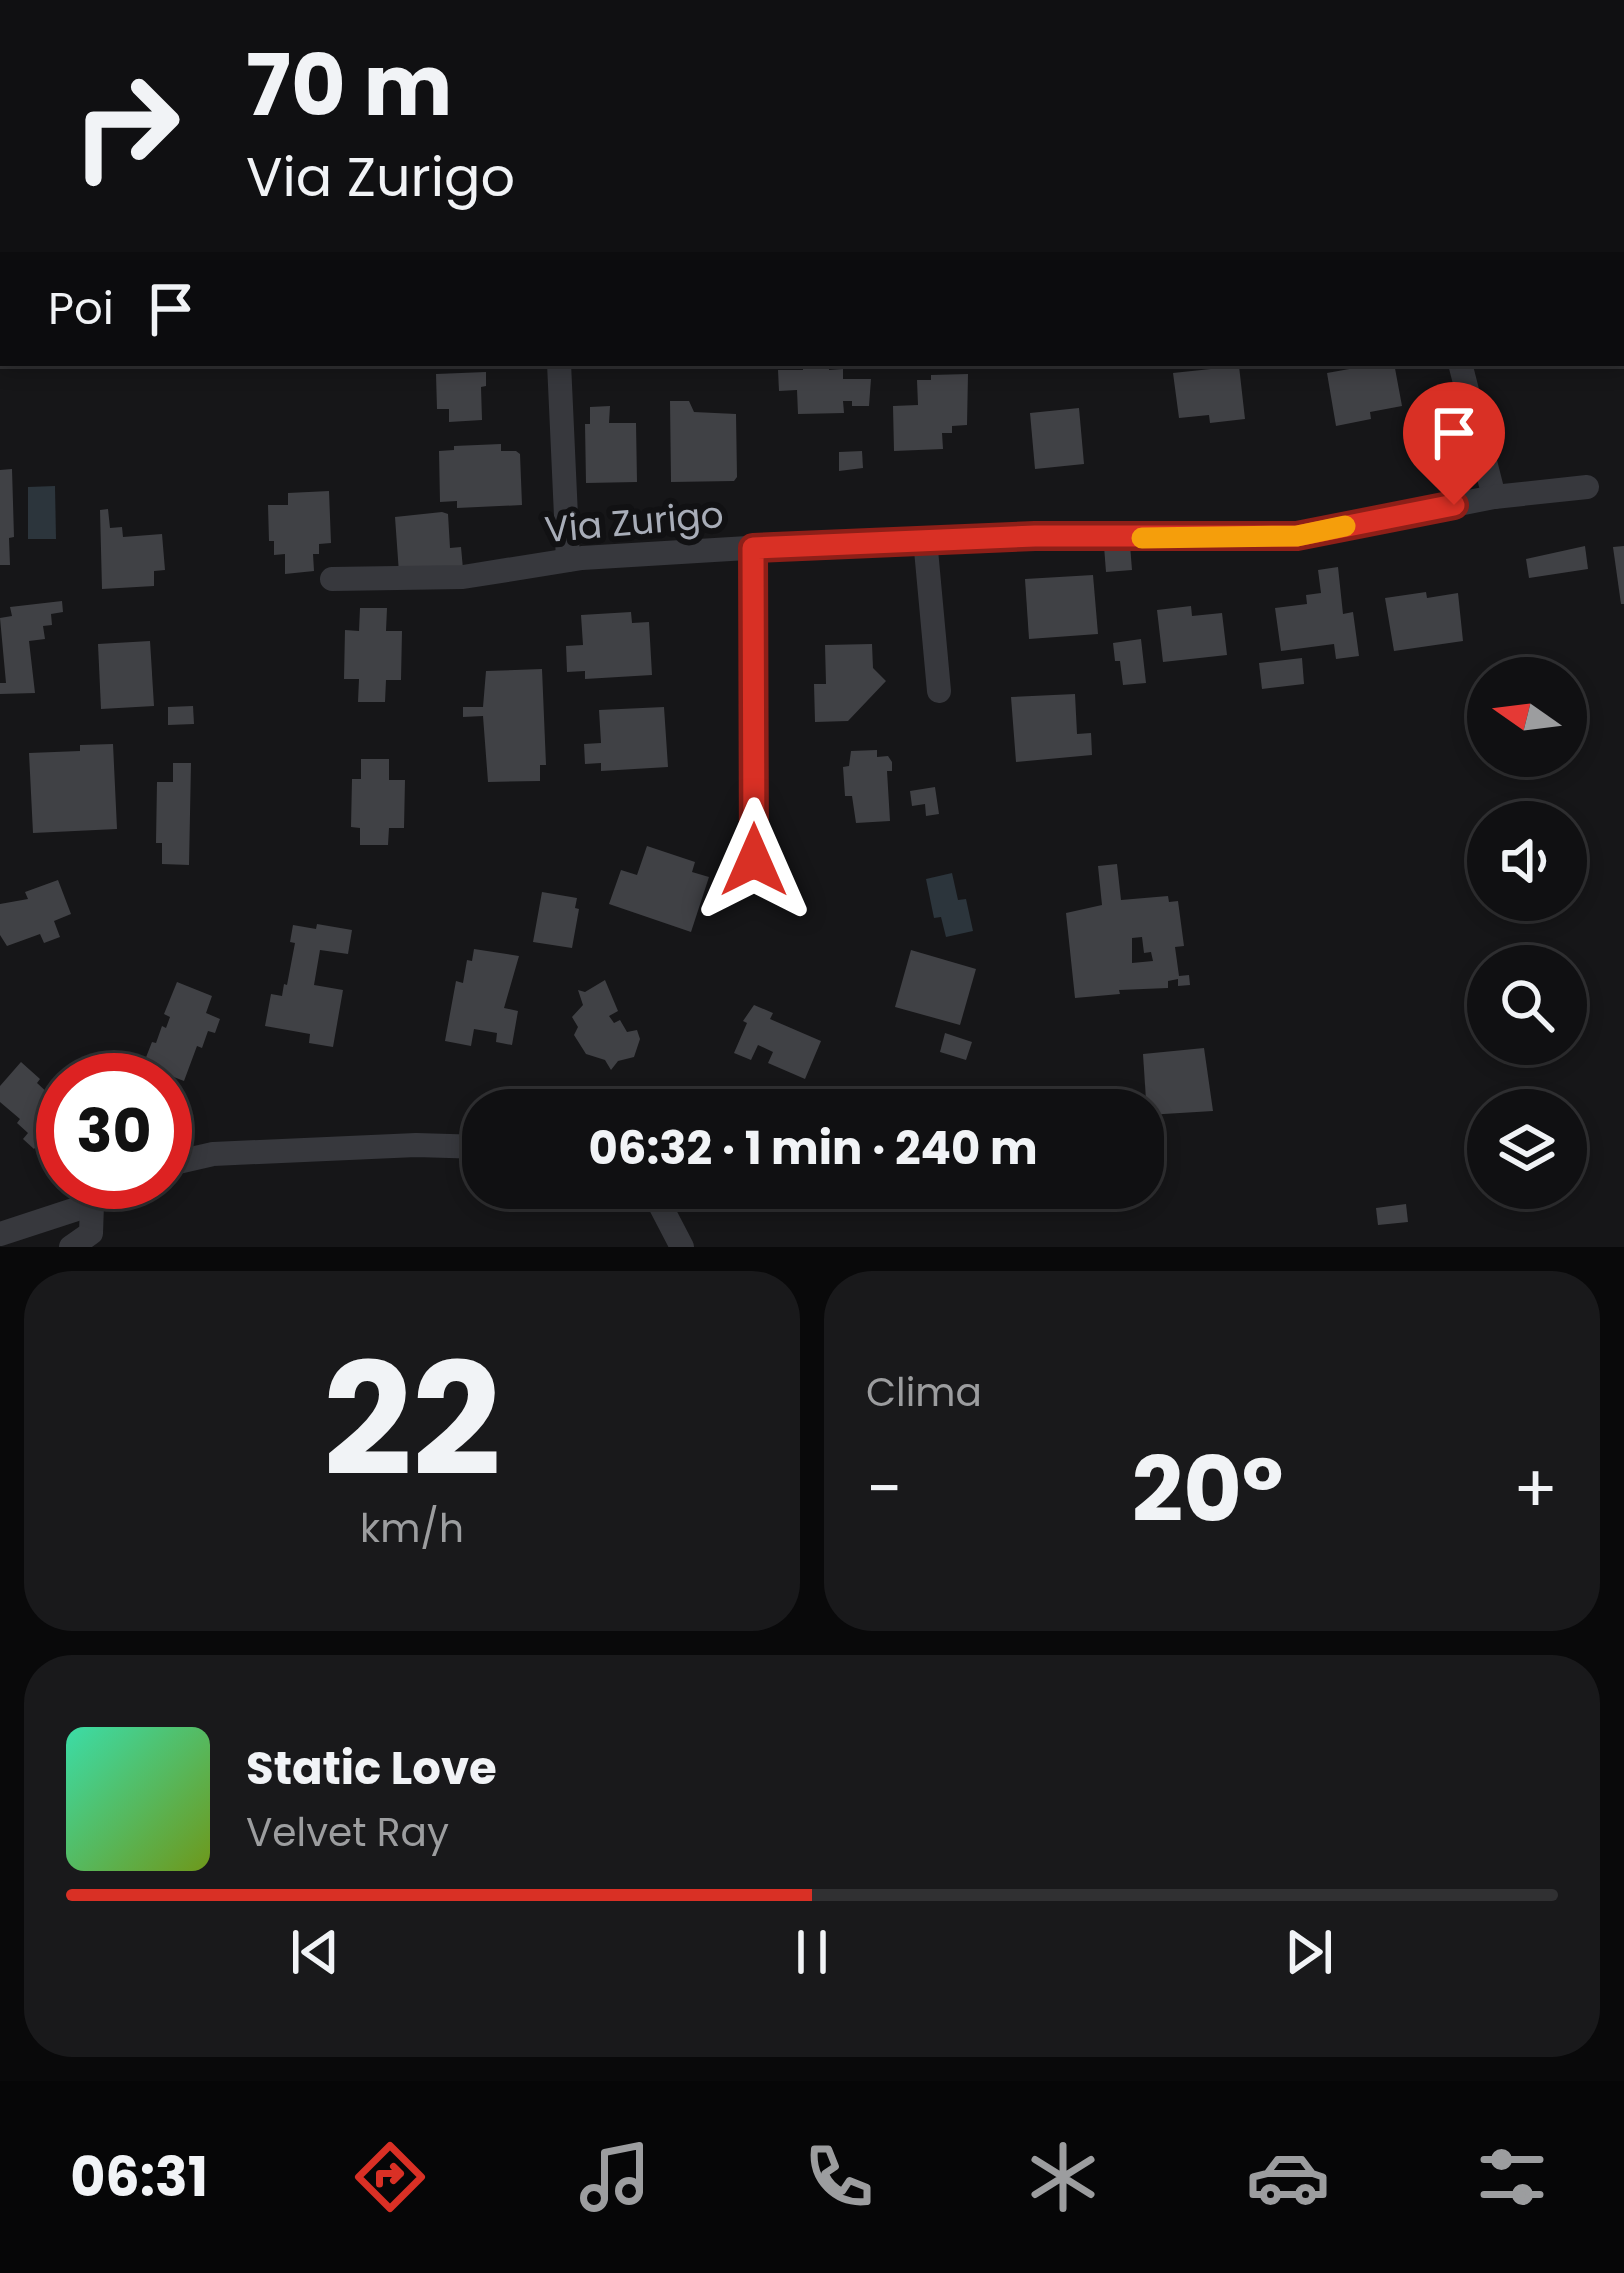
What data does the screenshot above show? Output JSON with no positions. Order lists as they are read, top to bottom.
{
  "streets": {
    "street": ["Via Zurigo"]
  },
  "north": "left",
  "page": {
    "turn": ["70 m", "Via Zurigo"],
    "then": "Poi",
    "limit": "30",
    "trip": "06:32 · 1 min · 240 m",
    "tile": [
      ["22", "km/h"],
      "Clima"
    ],
    "heat": ["−", "20°", "+"],
    "song": ["Static Love", "Velvet Ray"],
    "tabs": "06:31"
  }
}
